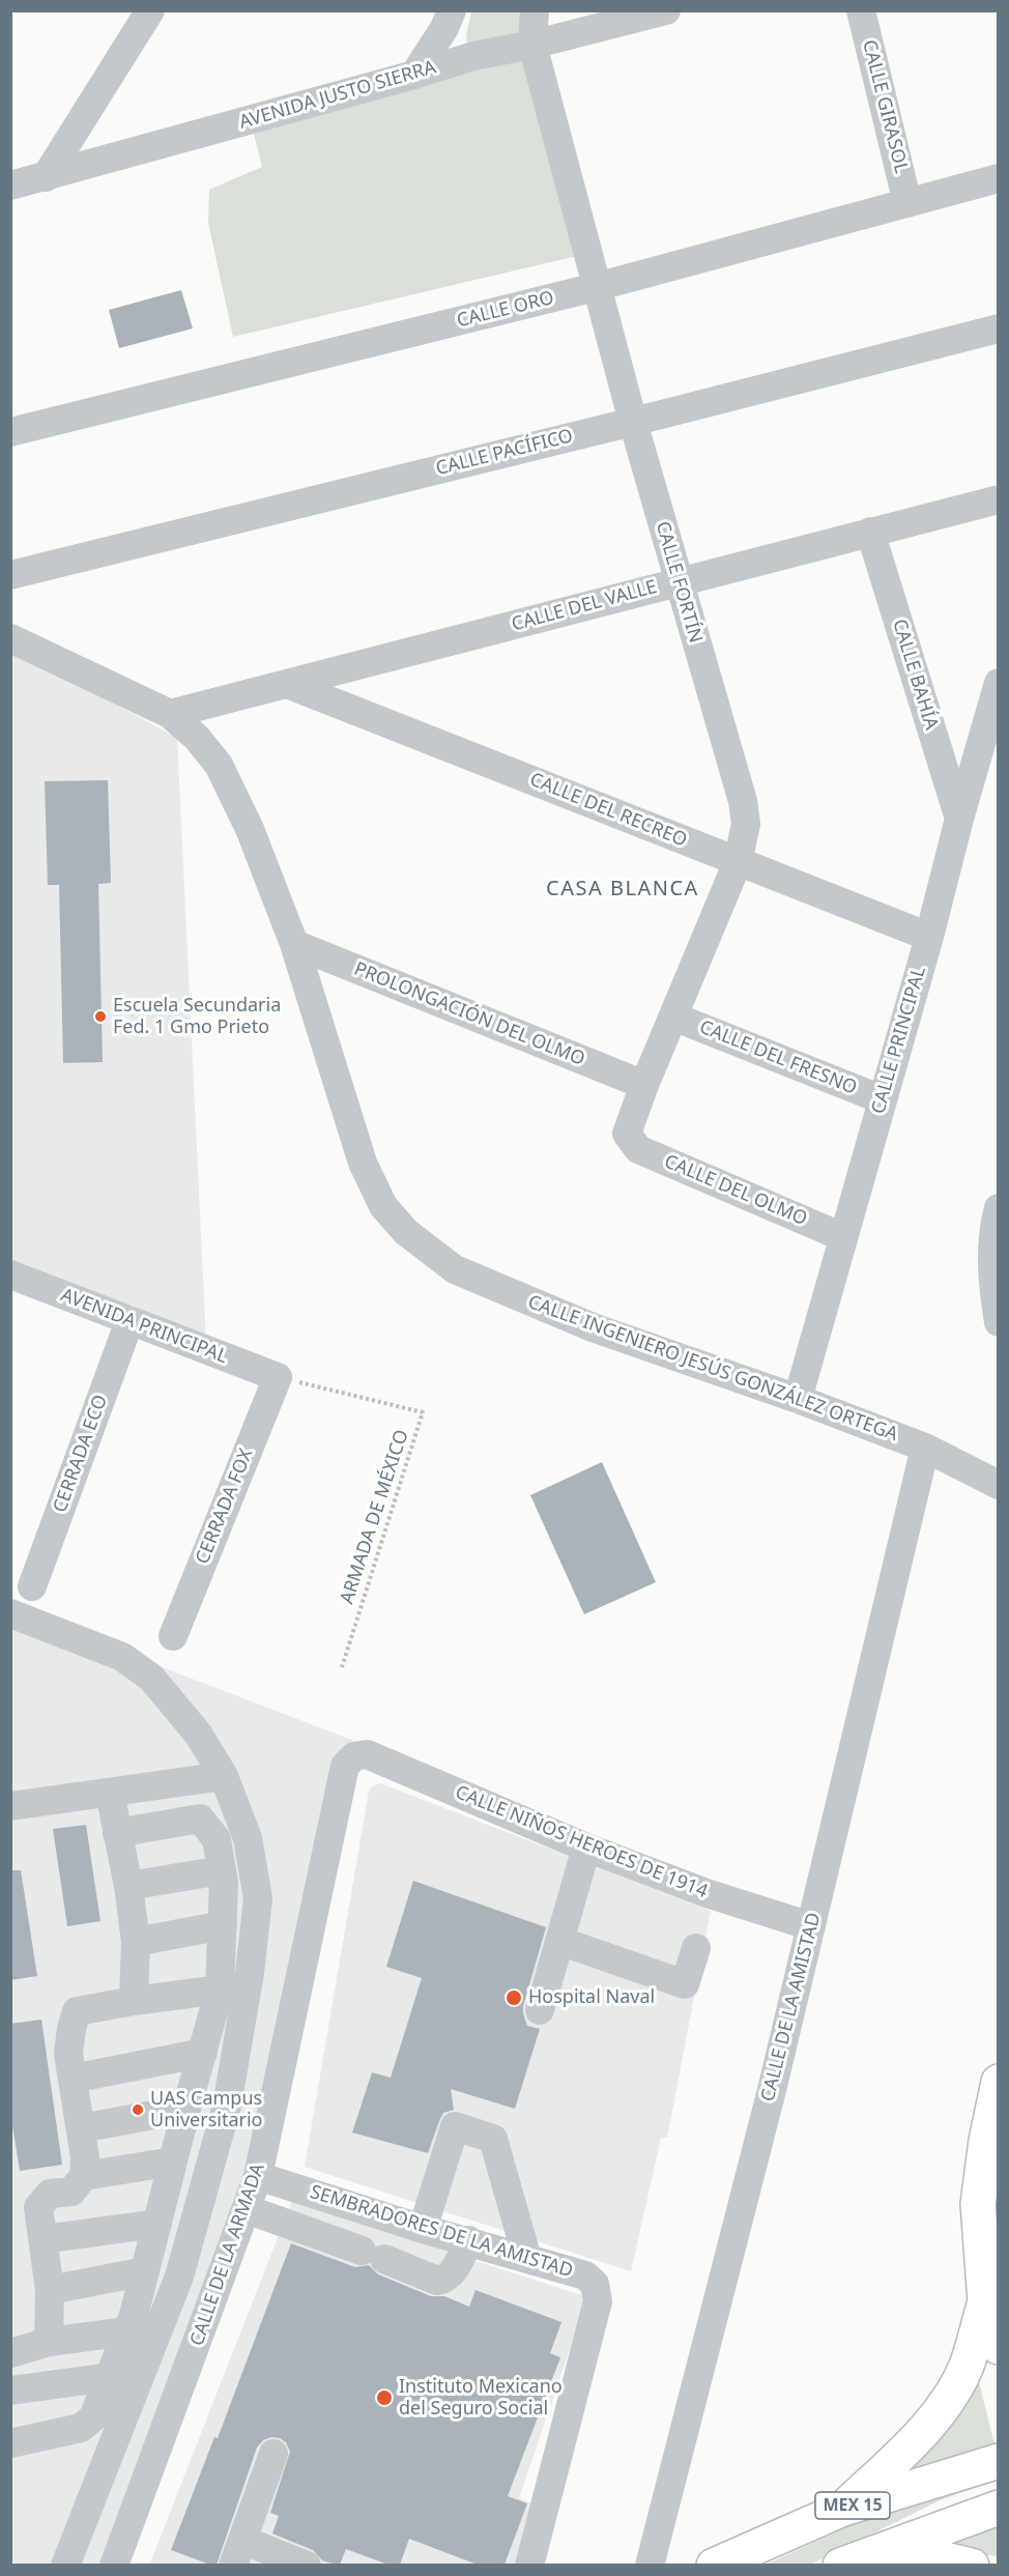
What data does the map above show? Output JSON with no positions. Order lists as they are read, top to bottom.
{
  "streets": {
    "main road": ["MEX 15"],
    "street": [
      "AVENIDA JUSTO SIERRA",
      "CALLE GIRASOL",
      "CALLE ORO",
      "CALLE PACÍFICO",
      "CALLE FORTÍN",
      "CALLE DEL VALLE",
      "CALLE BAHÍA",
      "CALLE DEL RECREO",
      "PROLONGACIÓN DEL OLMO",
      "CALLE PRINCIPAL",
      "CALLE DEL FRESNO",
      "CALLE DEL OLMO",
      "AVENIDA PRINCIPAL",
      "CALLE INGENIERO JESÚS GONZÁLEZ ORTEGA",
      "CERRADA ECO",
      "CERRADA FOX",
      "CALLE NIÑOS HEROES DE 1914",
      "CALLE DE LA AMISTAD",
      "SEMBRADORES DE LA AMISTAD",
      "CALLE DE LA ARMADA"
    ],
    "path": ["ARMADA DE MÉXICO"]
  },
  "crossings": [
    ["AVENIDA JUSTO SIERRA", "CALLE FORTÍN"],
    ["CALLE GIRASOL", "CALLE ORO"],
    ["CALLE ORO", "CALLE FORTÍN"],
    ["CALLE PACÍFICO", "CALLE FORTÍN"],
    ["CALLE FORTÍN", "CALLE DEL VALLE"],
    ["CALLE FORTÍN", "CALLE DEL RECREO"],
    ["CALLE FORTÍN", "PROLONGACIÓN DEL OLMO"],
    ["CALLE FORTÍN", "CALLE DEL FRESNO"],
    ["CALLE FORTÍN", "CALLE DEL OLMO"],
    ["CALLE DEL VALLE", "CALLE BAHÍA"],
    ["CALLE DEL VALLE", "CALLE DEL RECREO"],
    ["CALLE DEL VALLE", "CALLE INGENIERO JESÚS GONZÁLEZ ORTEGA"],
    ["CALLE BAHÍA", "CALLE PRINCIPAL"],
    ["CALLE DEL RECREO", "CALLE PRINCIPAL"],
    ["PROLONGACIÓN DEL OLMO", "CALLE INGENIERO JESÚS GONZÁLEZ ORTEGA"],
    ["CALLE PRINCIPAL", "CALLE DEL FRESNO"],
    ["CALLE PRINCIPAL", "CALLE DEL OLMO"],
    ["CALLE PRINCIPAL", "CALLE INGENIERO JESÚS GONZÁLEZ ORTEGA"],
    ["AVENIDA PRINCIPAL", "CERRADA ECO"],
    ["AVENIDA PRINCIPAL", "CERRADA FOX"],
    ["AVENIDA PRINCIPAL", "ARMADA DE MÉXICO"],
    ["CALLE INGENIERO JESÚS GONZÁLEZ ORTEGA", "CALLE DE LA AMISTAD"],
    ["CERRADA FOX", "ARMADA DE MÉXICO"],
    ["CALLE NIÑOS HEROES DE 1914", "CALLE DE LA AMISTAD"],
    ["CALLE NIÑOS HEROES DE 1914", "CALLE DE LA ARMADA"],
    ["SEMBRADORES DE LA AMISTAD", "CALLE DE LA ARMADA"]
  ],
  "districts": ["CASA BLANCA"],
  "places": [
    "Escuela Secundaria Fed. 1 Gmo Prieto",
    "Hospital Naval",
    "UAS Campus Universitario",
    "Instituto Mexicano del Seguro Social"
  ]
}
